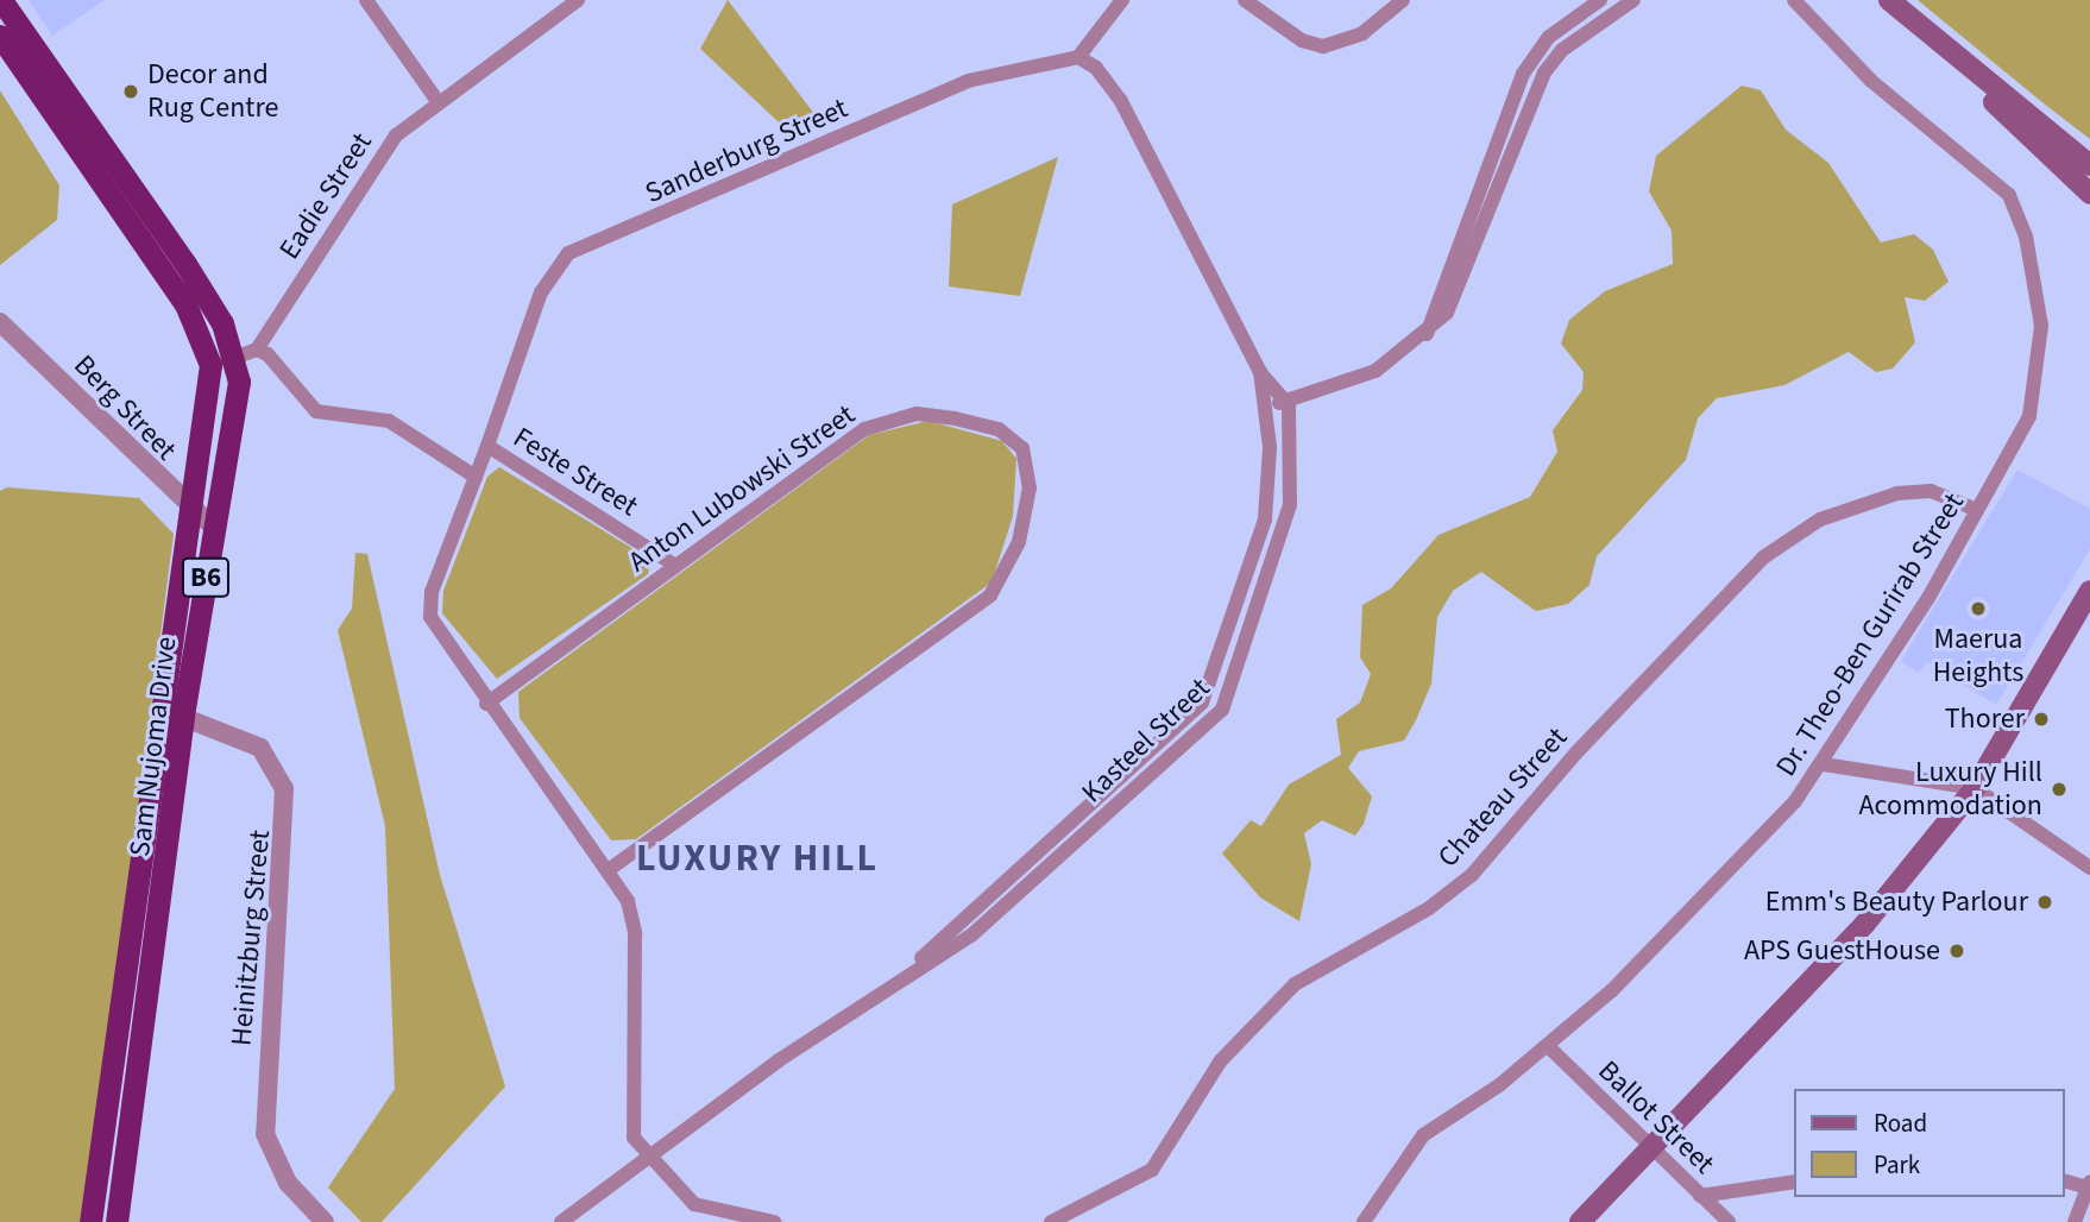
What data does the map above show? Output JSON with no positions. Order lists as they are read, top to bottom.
{
  "streets": {
    "highway": ["B6", "Sam Nujoma Drive"],
    "street": [
      "Sanderburg Street",
      "Eadie Street",
      "Berg Street",
      "Feste Street",
      "Anton Lubowski Street",
      "Dr. Theo-Ben Gurirab Street",
      "Kasteel Street",
      "Chateau Street",
      "Heinitzburg Street",
      "Ballot Street"
    ]
  },
  "crossings": [
    ["Sanderburg Street", "Feste Street"],
    ["Sanderburg Street", "Kasteel Street"],
    ["Eadie Street", "Feste Street"],
    ["Berg Street", "Sam Nujoma Drive"],
    ["Feste Street", "Anton Lubowski Street"],
    ["Dr. Theo-Ben Gurirab Street", "Chateau Street"],
    ["Dr. Theo-Ben Gurirab Street", "Ballot Street"],
    ["Sam Nujoma Drive", "Heinitzburg Street"]
  ],
  "districts": ["LUXURY HILL"],
  "places": [
    "Decor and Rug Centre",
    "Maerua Heights",
    "Thorer",
    "Luxury Hill Acommodation",
    "Emm's Beauty Parlour",
    "APS GuestHouse"
  ],
  "legend": ["Road", "Park"]
}
